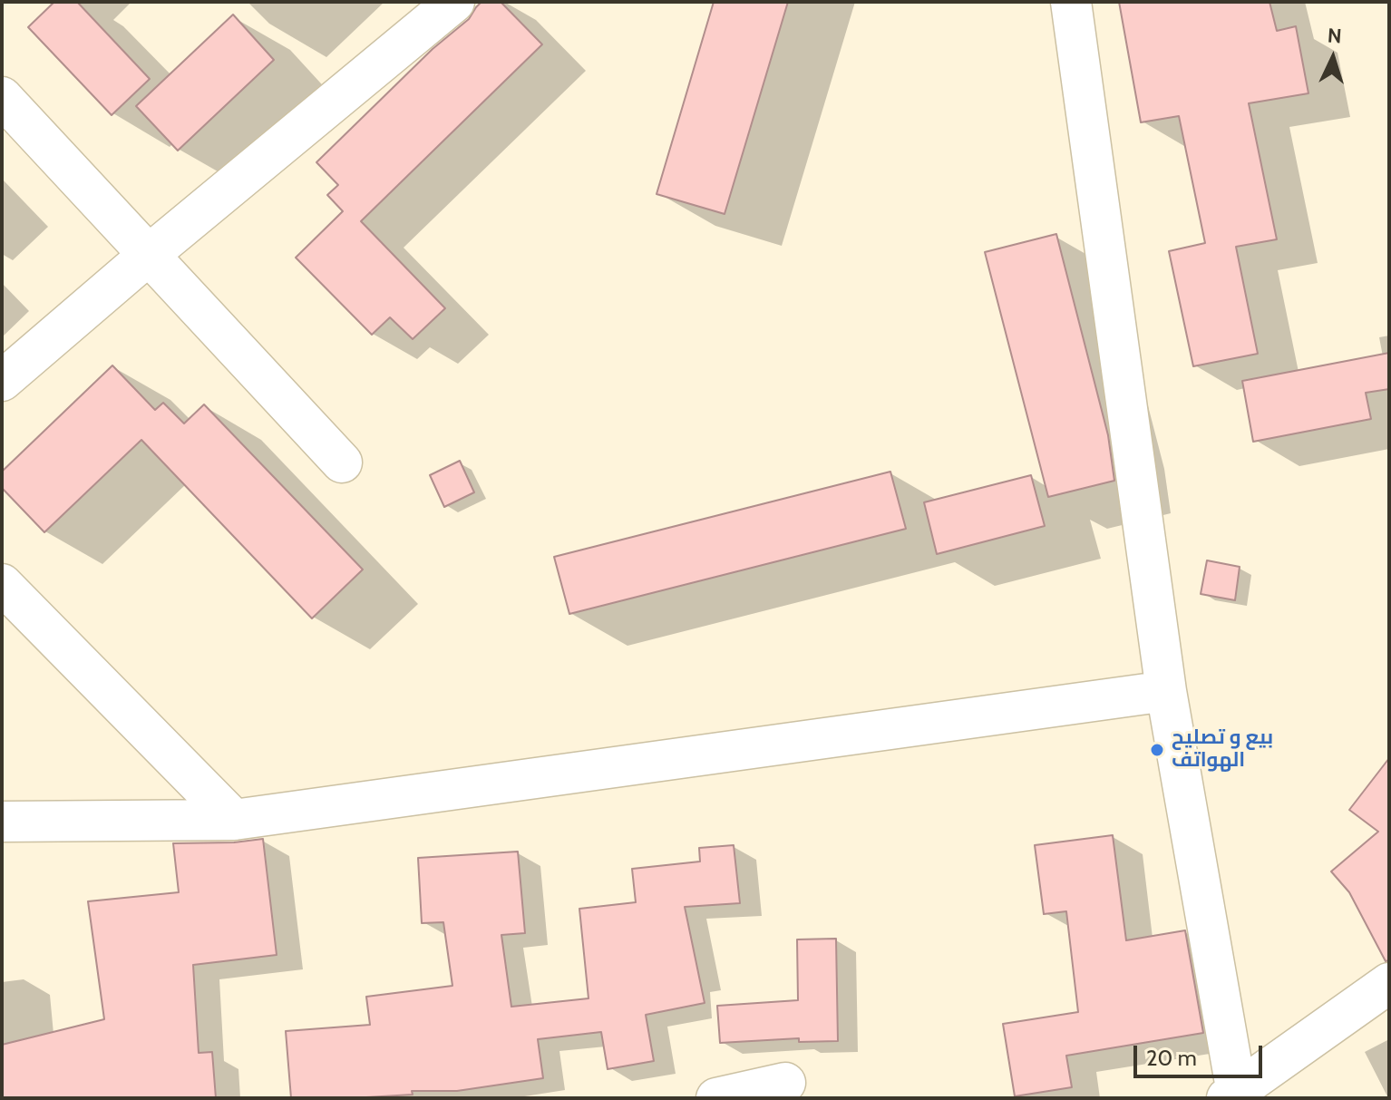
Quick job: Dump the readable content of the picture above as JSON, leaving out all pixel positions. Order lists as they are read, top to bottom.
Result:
{
  "places": ["بيع و تصليح الهواتف"],
  "scale_bar": "20 m",
  "north": "top"
}
